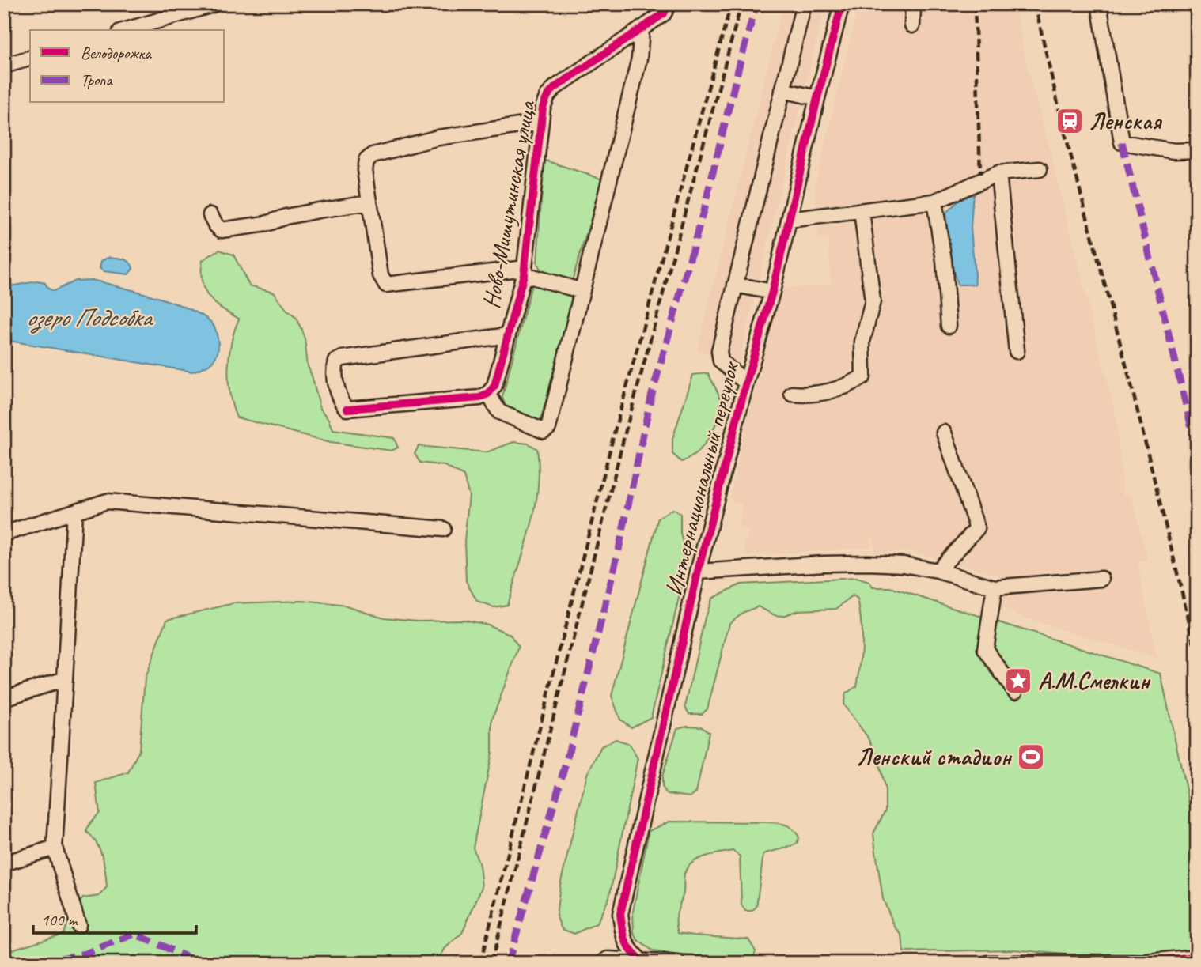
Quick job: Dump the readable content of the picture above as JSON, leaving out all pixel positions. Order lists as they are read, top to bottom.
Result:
{
  "streets": {
    "street": ["Ново-Мишутинская улица", "Интернациональный переулок"]
  },
  "water": ["озеро Подсобка"],
  "places": {
    "station": ["Ленская"],
    "place": ["А.М.Смелкин"],
    "sports": ["Ленский стадион"]
  },
  "legend": ["Велодорожка", "Тропа"],
  "scale_bar": "100 m"
}
